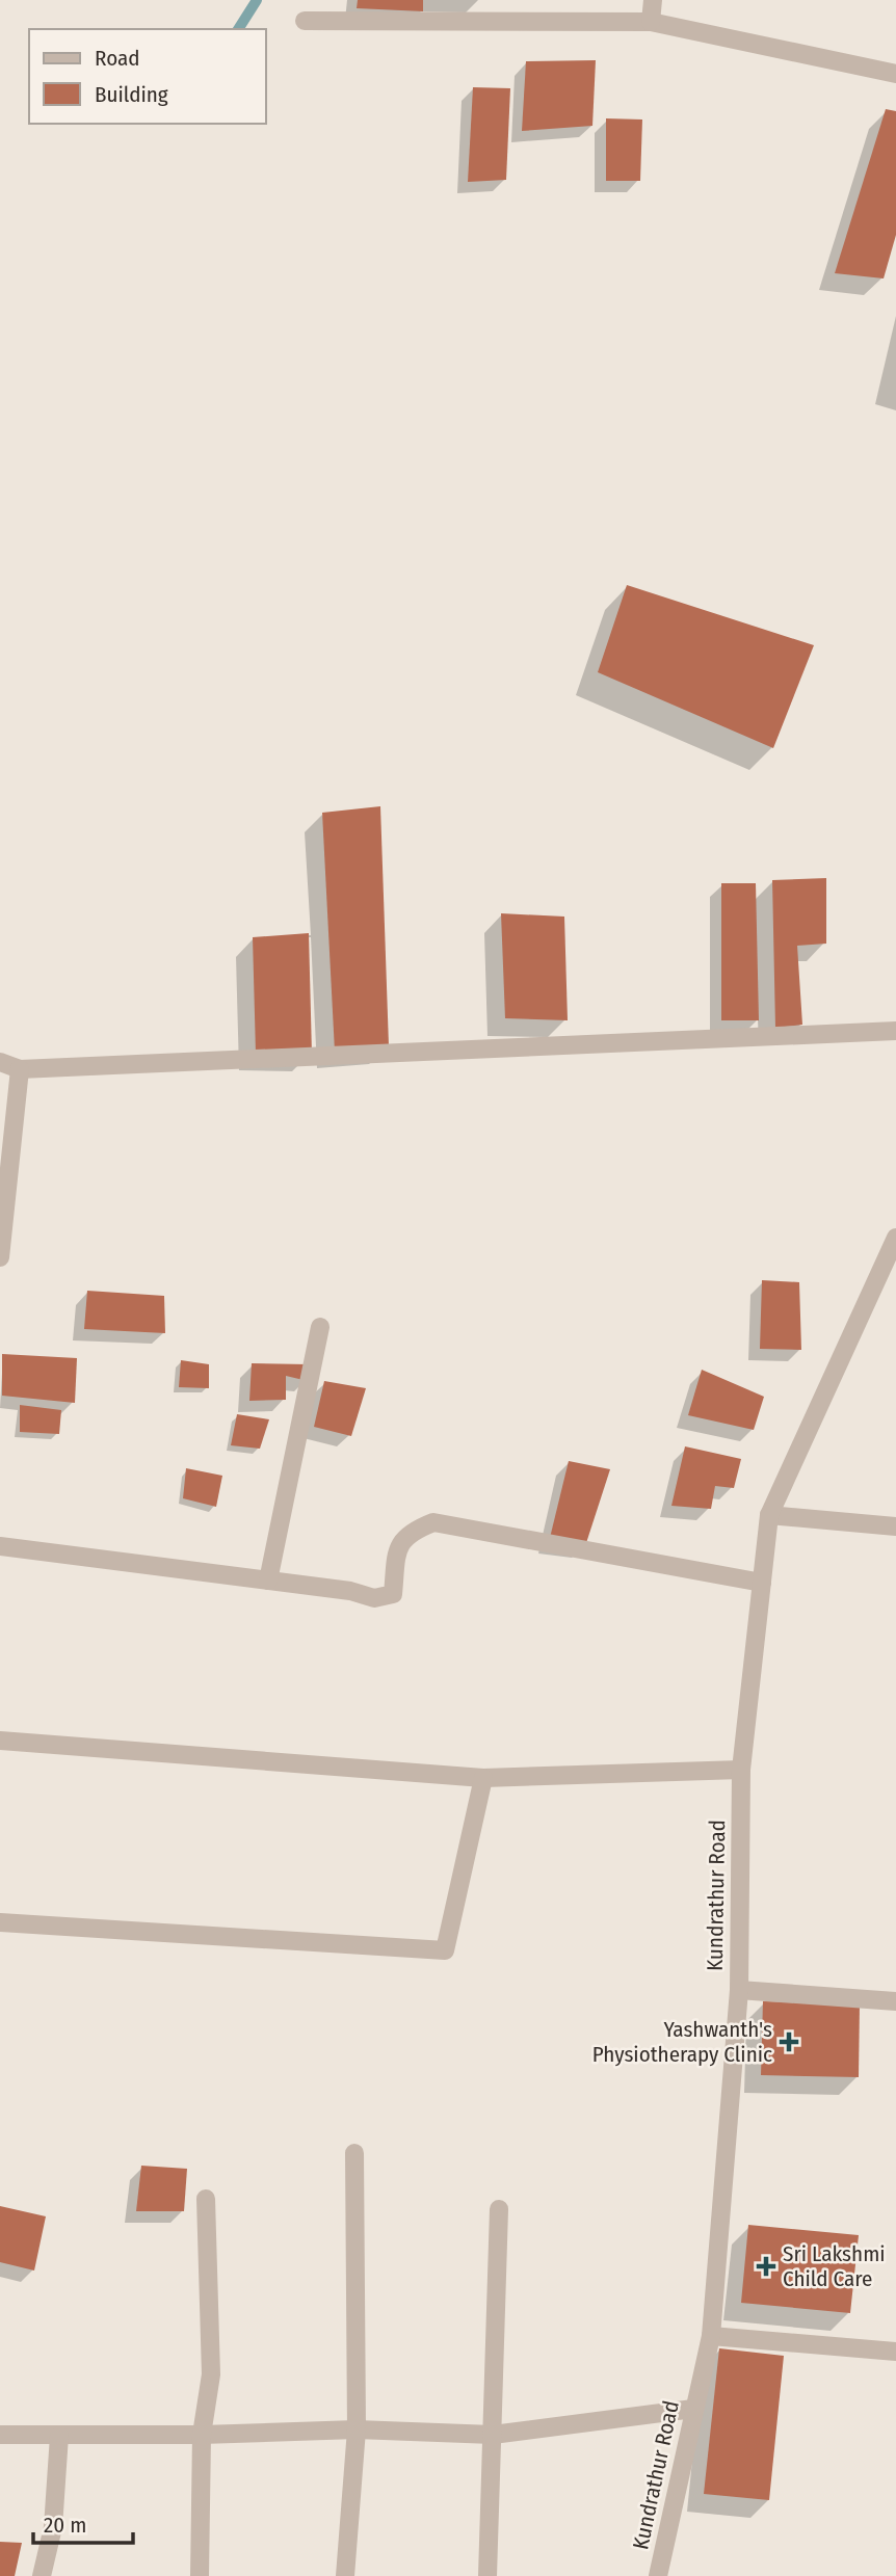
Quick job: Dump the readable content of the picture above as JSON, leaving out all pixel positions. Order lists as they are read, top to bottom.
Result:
{
  "streets": {
    "street": ["Kundrathur Road"]
  },
  "places": {
    "health": ["Yashwanth's Physiotherapy Clinic", "Sri Lakshmi Child Care"]
  },
  "legend": ["Road", "Building"],
  "scale_bar": "20 m"
}
